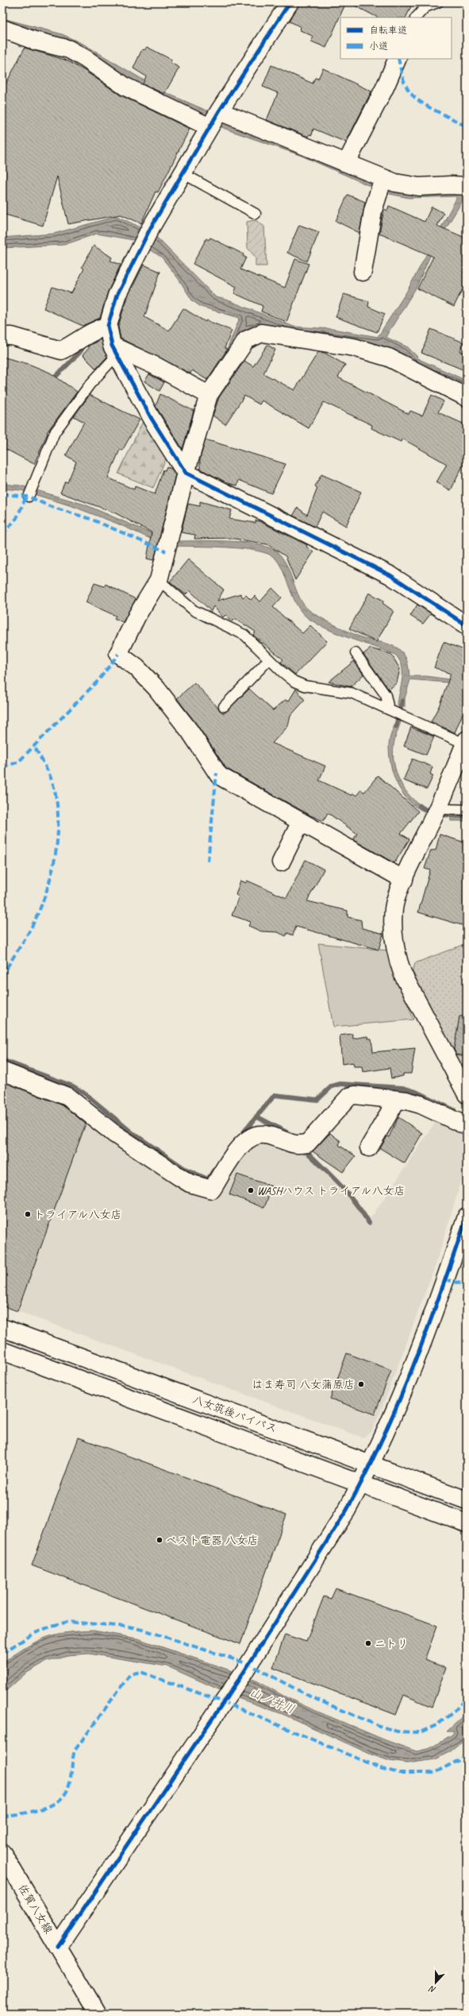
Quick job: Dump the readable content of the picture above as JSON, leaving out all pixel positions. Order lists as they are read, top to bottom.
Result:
{
  "streets": {
    "main road": ["八女筑後バイパス", "佐賀八女線"]
  },
  "water": ["山ノ井川"],
  "places": [
    "WASHハウス トライアル八女店",
    "トライアル八女店",
    "はま寿司 八女蒲原店",
    "ベスト電器 八女店",
    "ニトリ"
  ],
  "legend": ["自転車道", "小道"],
  "north": "bottom"
}
